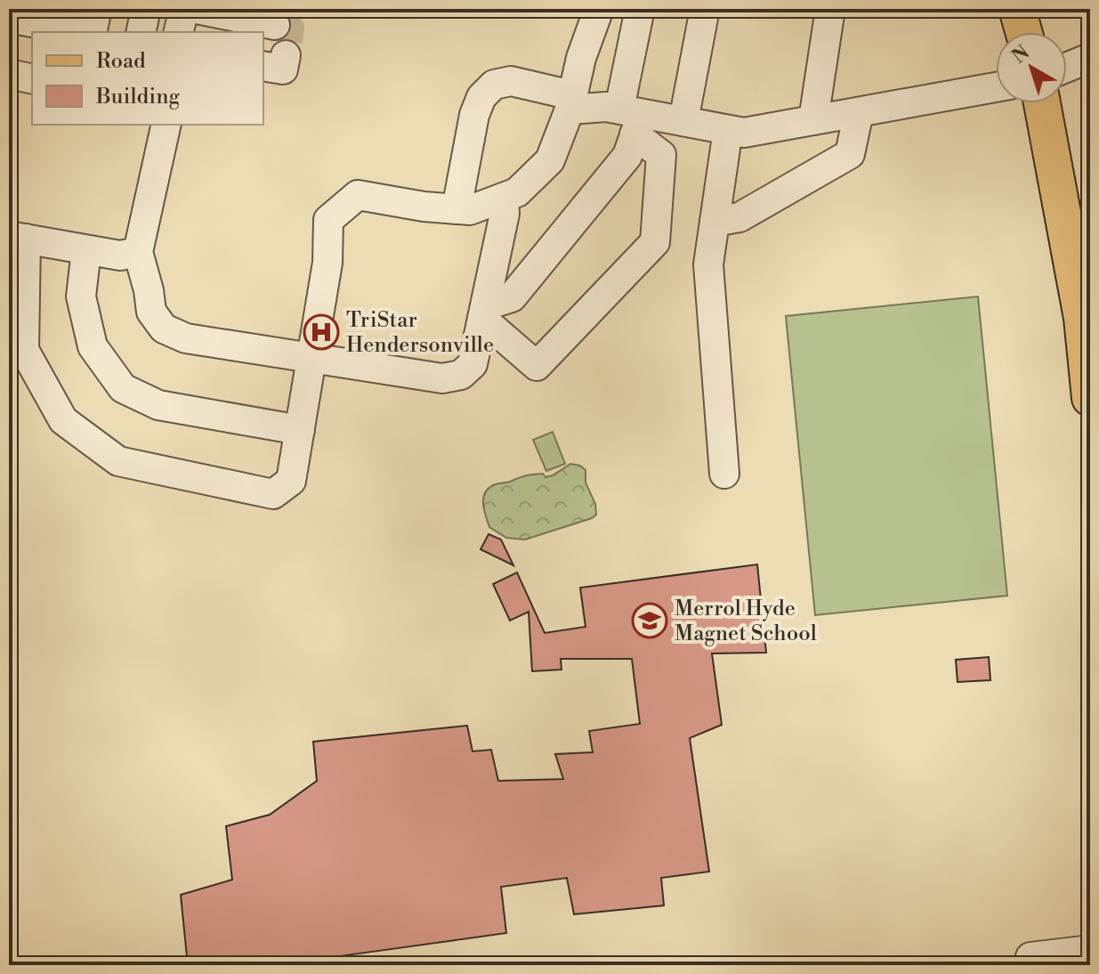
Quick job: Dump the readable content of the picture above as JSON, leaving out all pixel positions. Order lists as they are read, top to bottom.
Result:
{
  "places": {
    "hospital": ["TriStar Hendersonville"],
    "school or university": ["Merrol Hyde Magnet School"]
  },
  "legend": ["Road", "Building"],
  "north": "top left"
}
